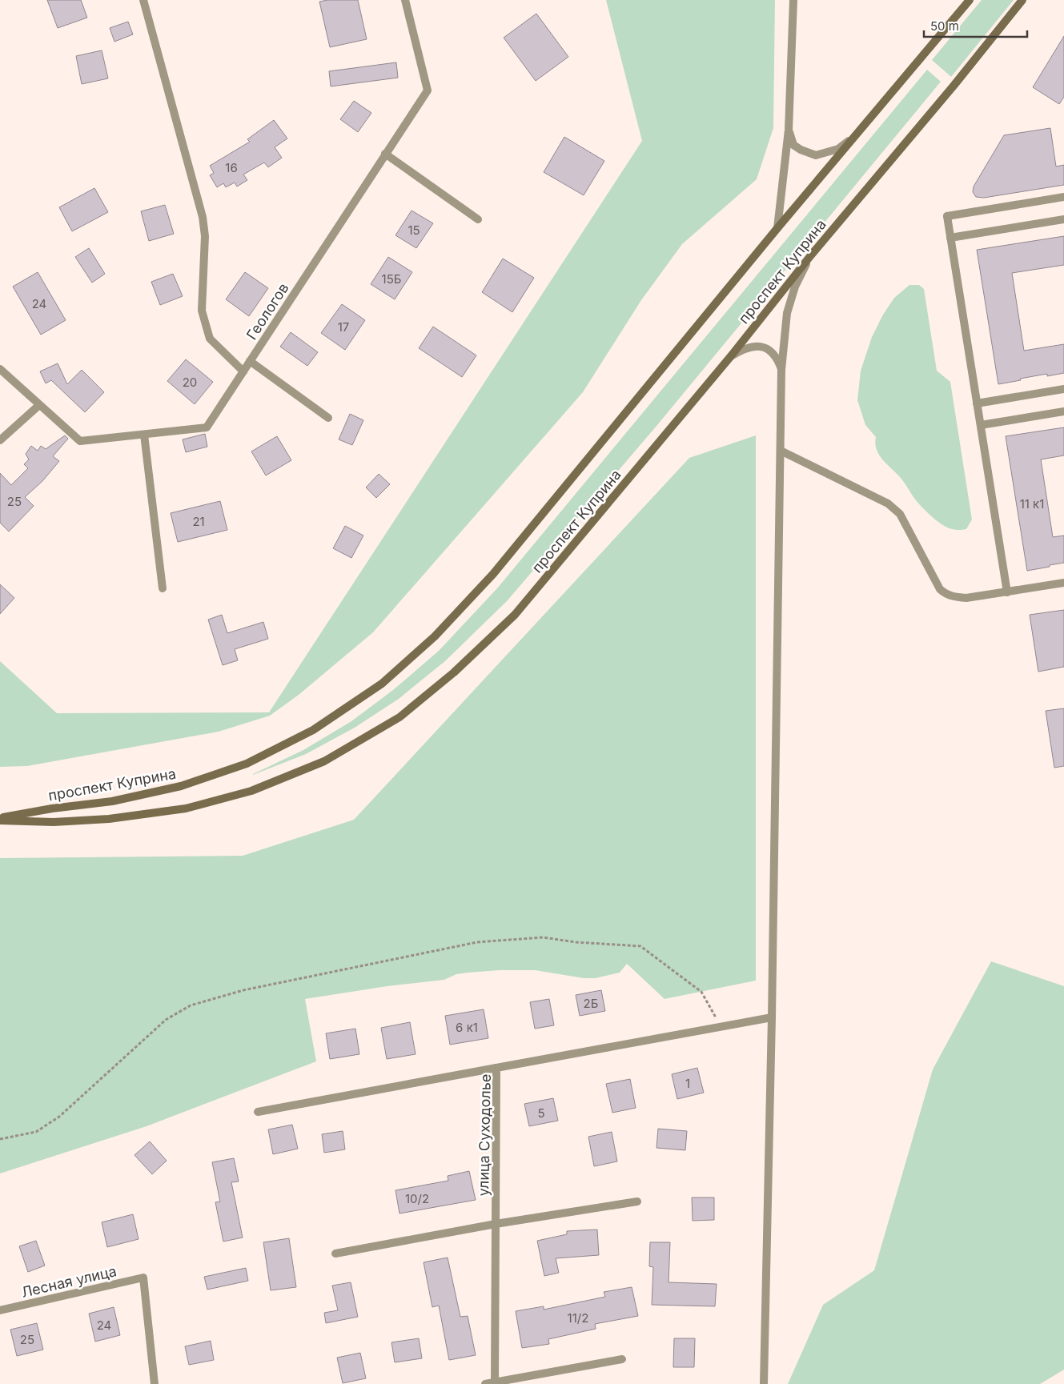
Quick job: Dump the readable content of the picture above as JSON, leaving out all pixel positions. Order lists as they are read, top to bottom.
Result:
{
  "streets": {
    "main road": ["проспект Куприна"],
    "street": ["Геологов", "улица Суходолье", "Лесная улица"]
  },
  "house_numbers": [
    "16",
    "15",
    "15Б",
    "24",
    "17",
    "20",
    "25",
    "11 к1",
    "21",
    "2Б",
    "6 к1",
    "1",
    "5",
    "10/2",
    "11/2",
    "24",
    "25"
  ],
  "scale_bar": "50 m"
}
